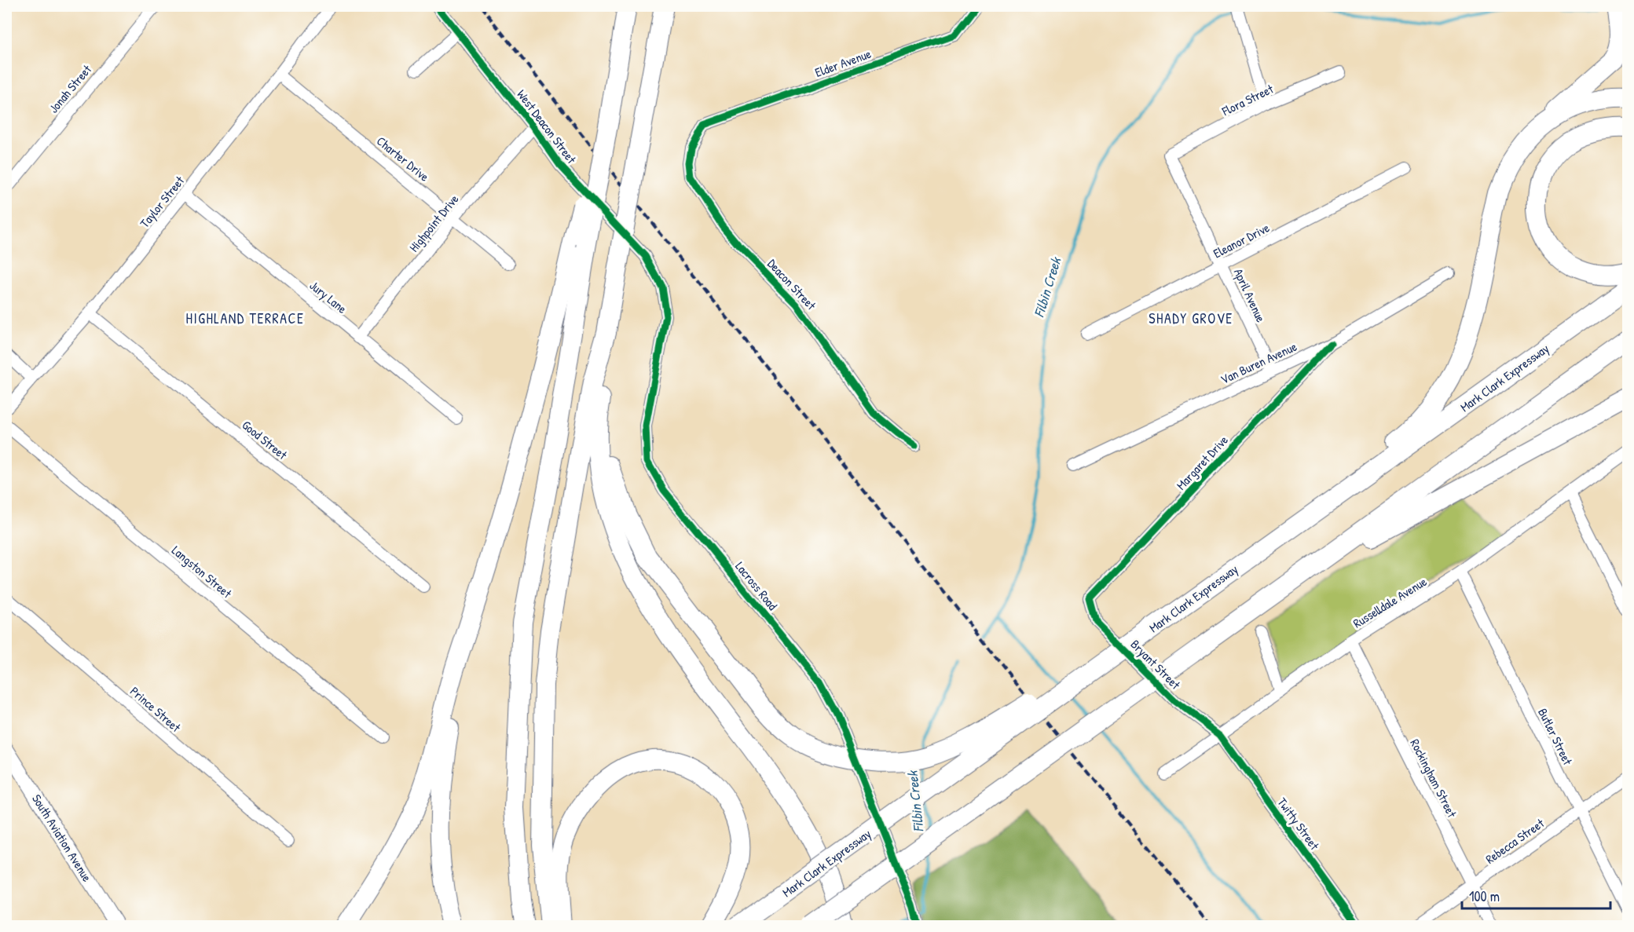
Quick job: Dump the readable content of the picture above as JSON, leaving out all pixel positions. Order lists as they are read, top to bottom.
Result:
{
  "streets": {
    "highway": ["Mark Clark Expressway"],
    "street": [
      "Elder Avenue",
      "Jonah Street",
      "Flora Street",
      "West Deacon Street",
      "Charter Drive",
      "Taylor Street",
      "Highpoint Drive",
      "Eleanor Drive",
      "Deacon Street",
      "April Avenue",
      "Jury Lane",
      "Van Buren Avenue",
      "Good Street",
      "Margaret Drive",
      "Langston Street",
      "Lacross Road",
      "Russelldale Avenue",
      "Bryant Street",
      "Prince Street",
      "Butler Street",
      "Rockingham Street",
      "Twitty Street",
      "South Aviation Avenue",
      "Rebecca Street"
    ]
  },
  "crossings": [
    ["Elder Avenue", "Deacon Street"],
    ["Flora Street", "April Avenue"],
    ["West Deacon Street", "Highpoint Drive"],
    ["West Deacon Street", "Lacross Road"],
    ["Charter Drive", "Taylor Street"],
    ["Charter Drive", "Highpoint Drive"],
    ["Taylor Street", "Jury Lane"],
    ["Taylor Street", "Good Street"],
    ["Highpoint Drive", "Jury Lane"],
    ["Eleanor Drive", "April Avenue"],
    ["April Avenue", "Van Buren Avenue"],
    ["Van Buren Avenue", "Margaret Drive"],
    ["Margaret Drive", "Bryant Street"],
    ["Russelldale Avenue", "Bryant Street"],
    ["Russelldale Avenue", "Butler Street"],
    ["Russelldale Avenue", "Rockingham Street"],
    ["Russelldale Avenue", "Twitty Street"],
    ["Bryant Street", "Twitty Street"],
    ["Butler Street", "Rebecca Street"],
    ["Rockingham Street", "Rebecca Street"]
  ],
  "districts": ["HIGHLAND TERRACE", "SHADY GROVE"],
  "water": ["Filbin Creek"],
  "scale_bar": "100 m"
}
